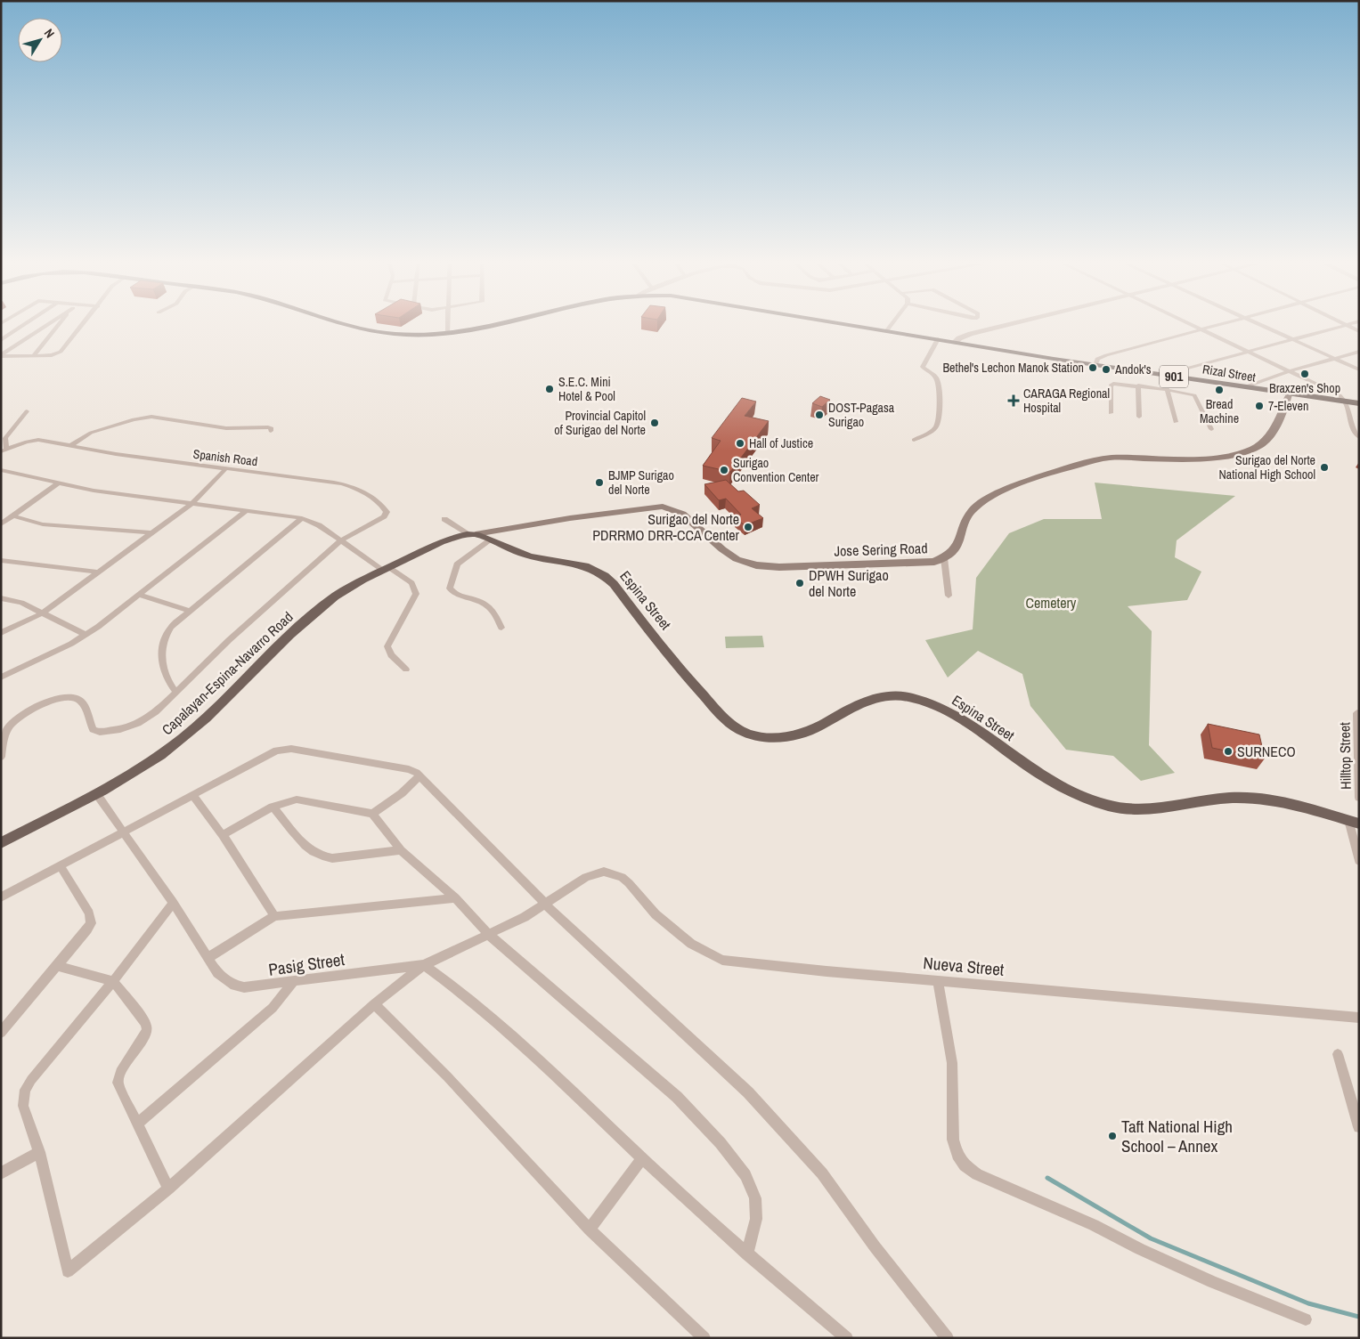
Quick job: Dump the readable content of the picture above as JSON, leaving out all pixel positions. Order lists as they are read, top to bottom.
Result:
{
  "streets": {
    "main road": [
      "Rizal Street",
      "901",
      "Jose Sering Road",
      "Espina Street",
      "Capalayan-Espina-Navarro Road"
    ],
    "street": [
      "Spanish Road",
      "Hilltop Street",
      "Pasig Street",
      "Nueva Street"
    ]
  },
  "crossings": [
    ["Rizal Street", "901"],
    ["Rizal Street", "Jose Sering Road"],
    ["Jose Sering Road", "Espina Street"],
    ["Jose Sering Road", "Capalayan-Espina-Navarro Road"],
    ["Espina Street", "Capalayan-Espina-Navarro Road"],
    ["Capalayan-Espina-Navarro Road", "Pasig Street"],
    ["Pasig Street", "Nueva Street"]
  ],
  "parks": ["Cemetery"],
  "places": {
    "other": [
      "Bethel's Lechon Manok Station",
      "Andok's",
      "Braxzen's Shop",
      "S.E.C. Mini Hotel & Pool",
      "Bread Machine",
      "7-Eleven",
      "DOST-Pagasa Surigao",
      "Provincial Capitol of Surigao del Norte",
      "Hall of Justice",
      "Surigao del Norte National High School",
      "Surigao Convention Center",
      "BJMP Surigao del Norte",
      "Surigao del Norte PDRRMO DRR-CCA Center",
      "DPWH Surigao del Norte",
      "SURNECO",
      "Taft National High School – Annex"
    ],
    "health": ["CARAGA Regional Hospital"]
  },
  "north": "top right"
}
